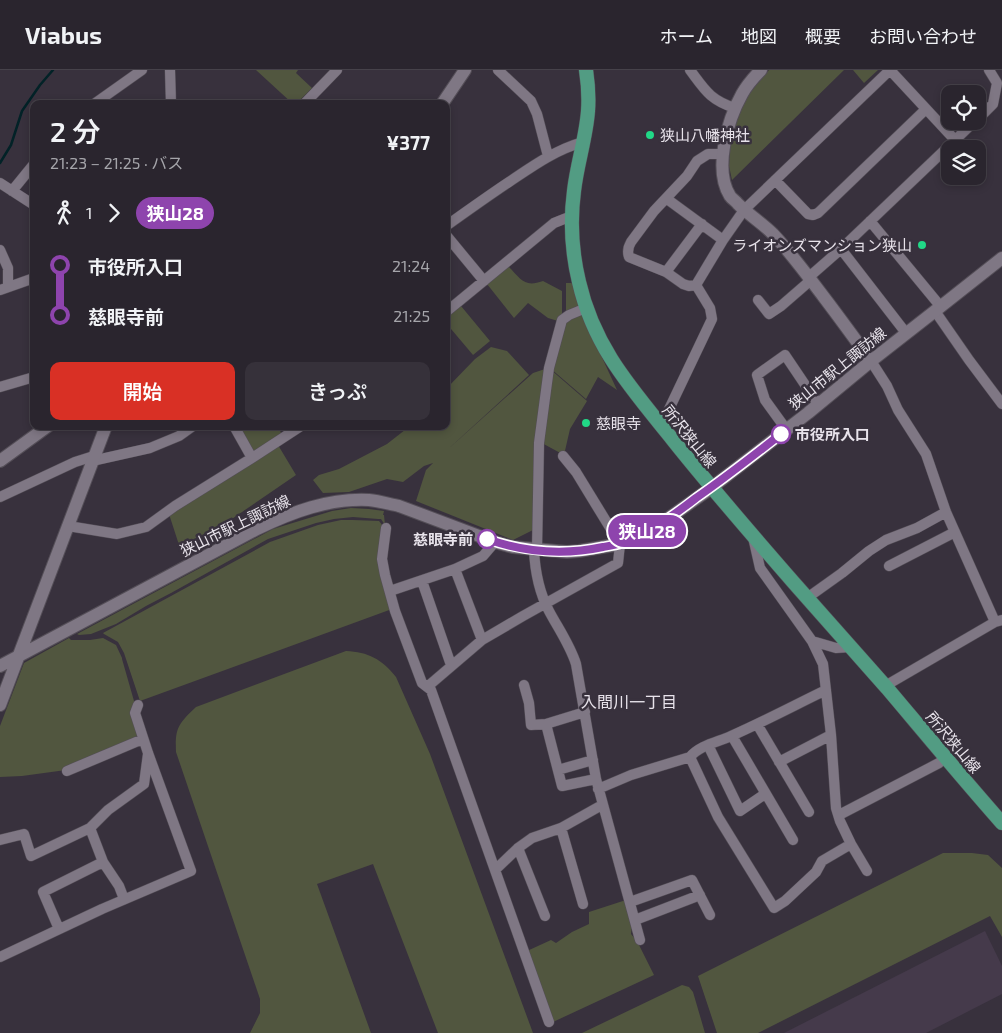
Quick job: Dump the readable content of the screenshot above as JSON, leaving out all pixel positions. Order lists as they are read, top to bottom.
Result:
{
  "streets": {
    "main road": ["所沢狭山線"],
    "street": ["狭山市駅上諏訪線"]
  },
  "crossings": [
    ["狭山市駅上諏訪線", "所沢狭山線"]
  ],
  "districts": ["入間川一丁目"],
  "places": [
    "狭山八幡神社",
    "ライオンズマンション狭山",
    "慈眼寺",
    "市役所入口",
    "慈眼寺前"
  ],
  "lines": ["bus line 狭山28"],
  "page": {
    "header": "Viabus",
    "nav": [
      "ホーム",
      "地図",
      "概要",
      "お問い合わせ"
    ],
    "on_map": "狭山28",
    "heading": ["2 分", "21:23 – 21:25 · バス", "¥377"],
    "legs": ["1", "狭山28"],
    "list": [
      {
        "name": "市役所入口",
        "value": "21:24"
      },
      {
        "name": "慈眼寺前",
        "value": "21:25"
      }
    ],
    "buttons": ["開始", "きっぷ"]
  }
}
